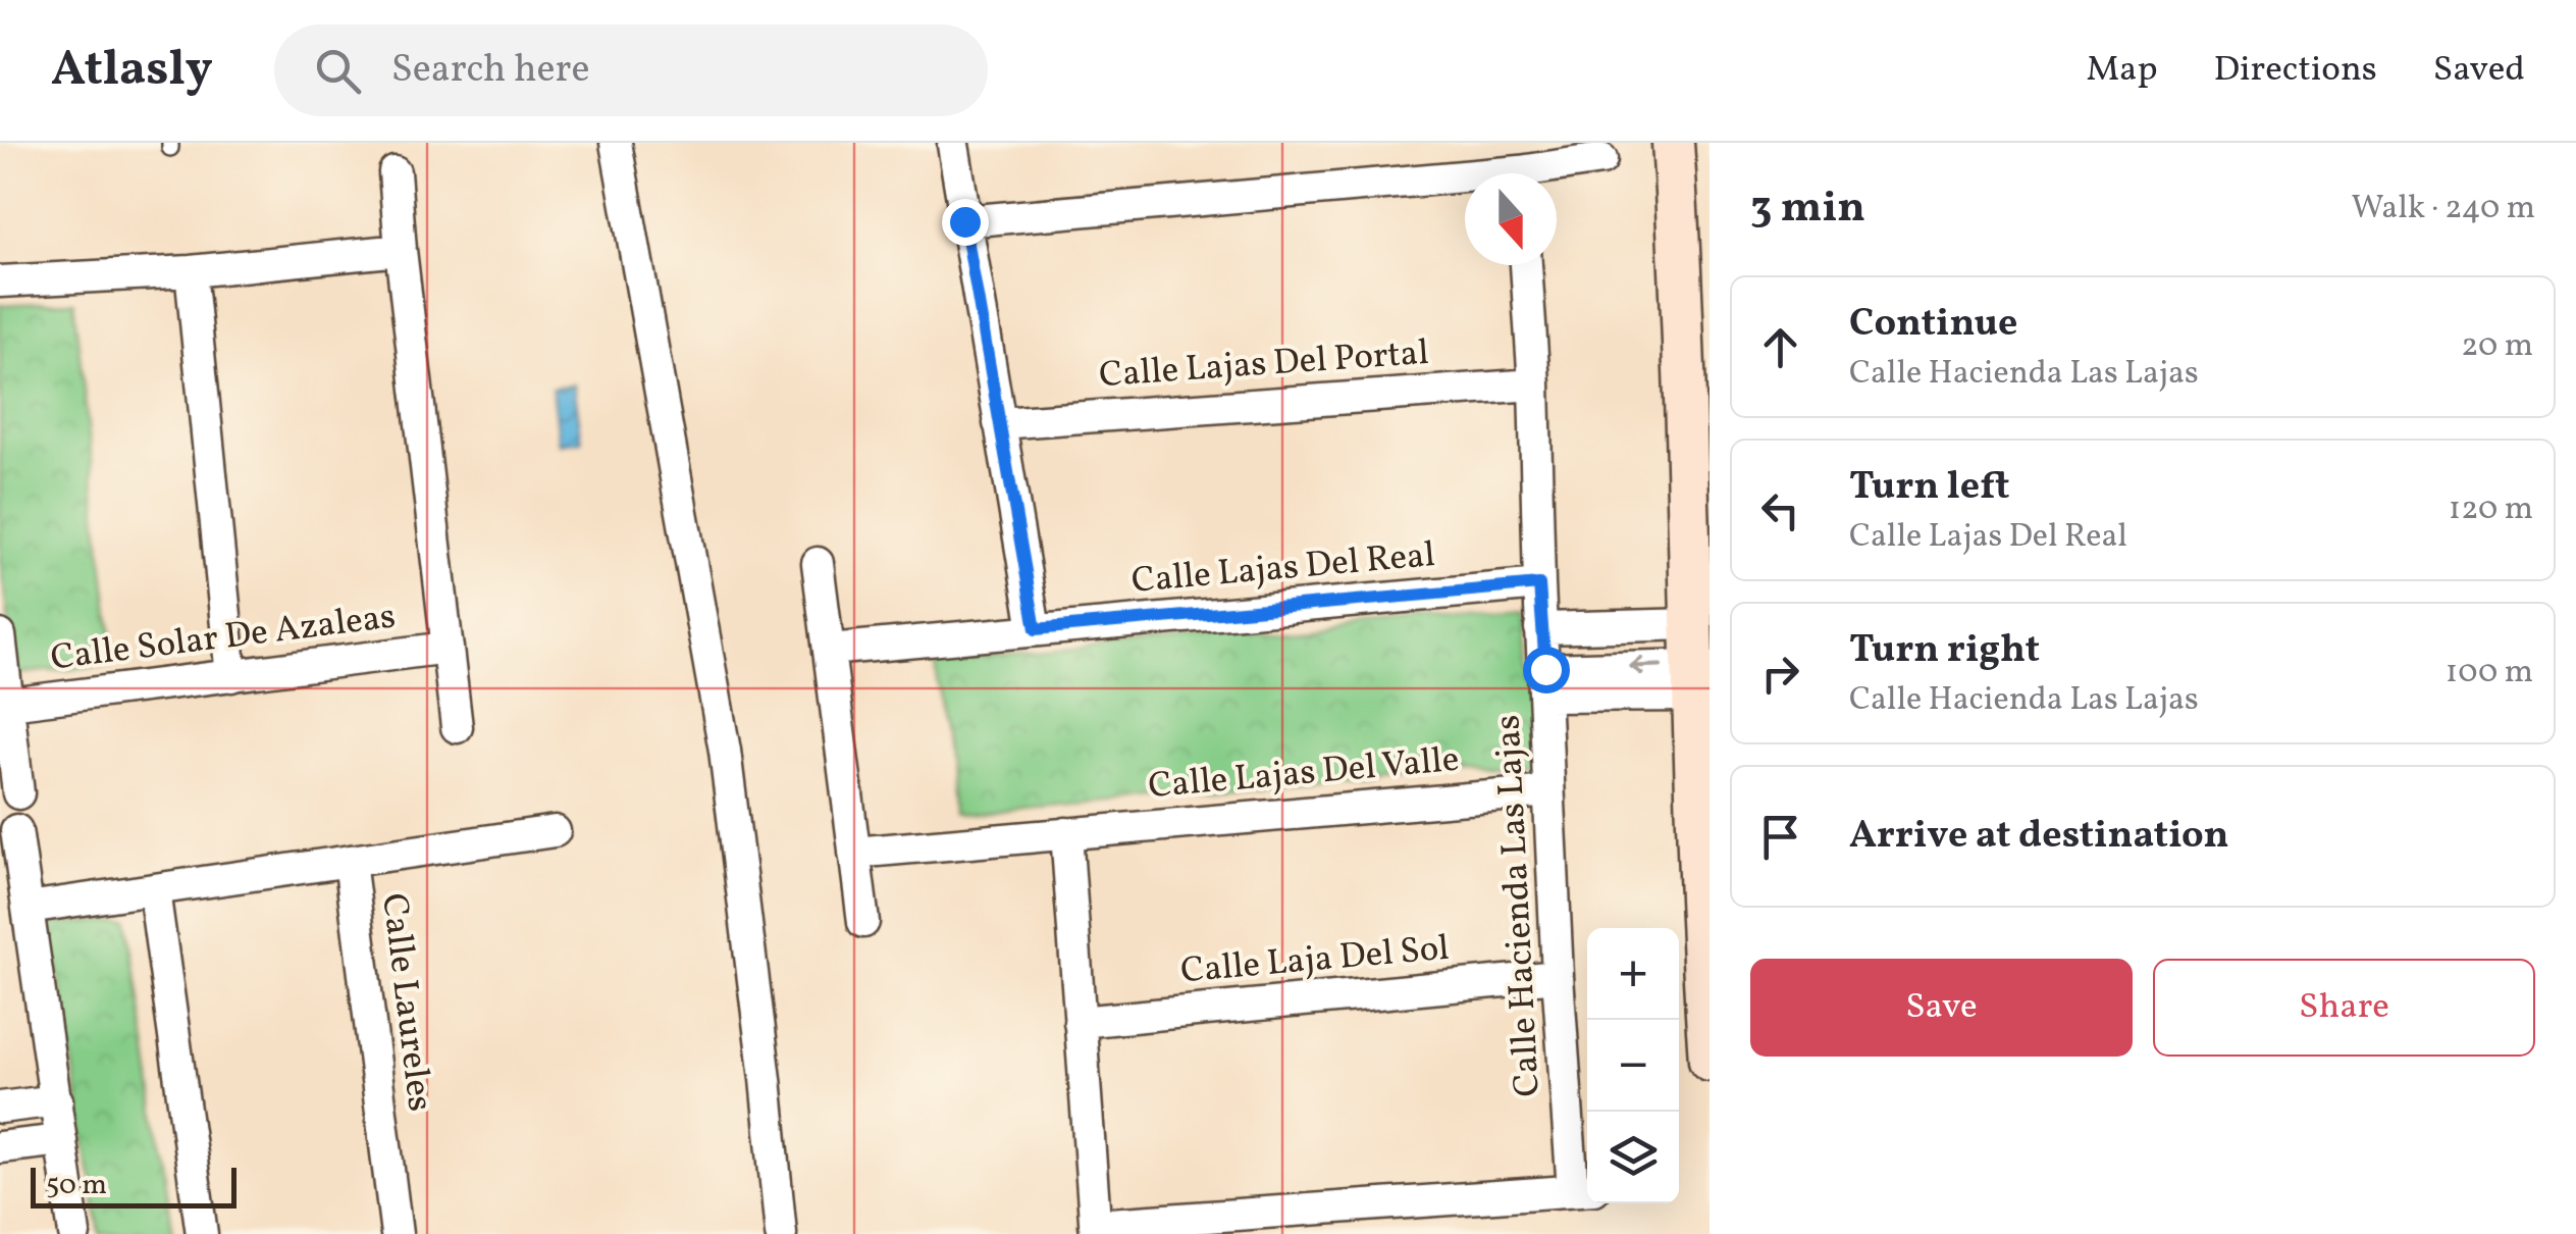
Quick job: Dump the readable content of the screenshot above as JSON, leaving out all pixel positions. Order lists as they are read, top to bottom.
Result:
{
  "streets": {
    "street": [
      "Calle Lajas Del Portal",
      "Calle Lajas Del Real",
      "Calle Solar De Azaleas",
      "Calle Lajas Del Valle",
      "Calle Hacienda Las Lajas",
      "Calle Laja Del Sol",
      "Calle Laureles"
    ]
  },
  "crossings": [
    ["Calle Lajas Del Portal", "Calle Hacienda Las Lajas"],
    ["Calle Lajas Del Real", "Calle Hacienda Las Lajas"],
    ["Calle Lajas Del Valle", "Calle Hacienda Las Lajas"],
    ["Calle Hacienda Las Lajas", "Calle Laja Del Sol"]
  ],
  "scale_bar": "50 m",
  "north": "bottom",
  "page": {
    "header": "Atlasly",
    "search": "Search here",
    "nav": ["Map", "Directions", "Saved"],
    "heading": ["3 min", "Walk · 240 m"],
    "list": [
      ["Continue", "Calle Hacienda Las Lajas", "20 m"],
      ["Turn left", "Calle Lajas Del Real", "120 m"],
      ["Turn right", "Calle Hacienda Las Lajas", "100 m"],
      "Arrive at destination"
    ],
    "map_buttons": ["+", "−"],
    "buttons": ["Save", "Share"],
    "scale": "50 m"
  }
}
